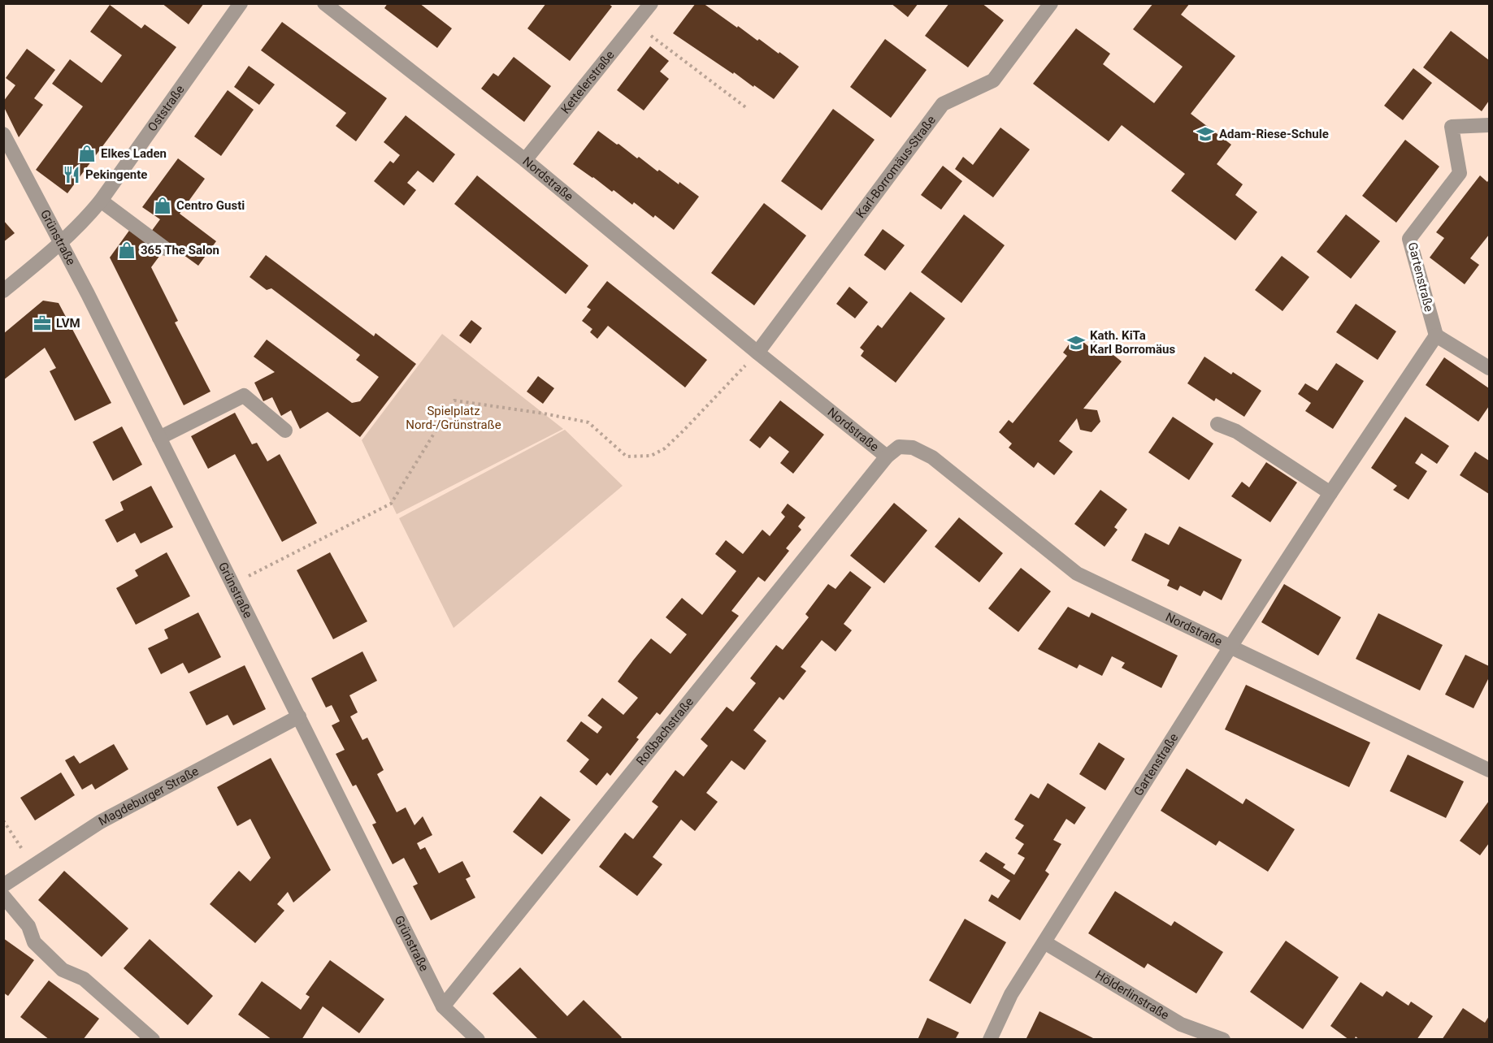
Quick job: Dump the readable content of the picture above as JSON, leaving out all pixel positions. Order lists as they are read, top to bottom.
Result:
{
  "streets": {
    "street": [
      "Kettelerstraße",
      "Oststraße",
      "Karl-Borromäus-Straße",
      "Nordstraße",
      "Grünstraße",
      "Gartenstraße",
      "Roßbachstraße",
      "Magdeburger Straße",
      "Hölderlinstraße"
    ]
  },
  "crossings": [
    ["Kettelerstraße", "Nordstraße"],
    ["Oststraße", "Grünstraße"],
    ["Karl-Borromäus-Straße", "Nordstraße"],
    ["Nordstraße", "Gartenstraße"],
    ["Nordstraße", "Roßbachstraße"],
    ["Grünstraße", "Roßbachstraße"],
    ["Grünstraße", "Magdeburger Straße"],
    ["Gartenstraße", "Hölderlinstraße"]
  ],
  "parks": ["Spielplatz Nord-/Grünstraße"],
  "places": {
    "school or university": ["Adam-Riese-Schule", "Kath. KiTa Karl Borromäus"],
    "shop": ["Elkes Laden", "Centro Gusti", "365 The Salon"],
    "restaurant": ["Pekingente"],
    "office": ["LVM"]
  }
}
